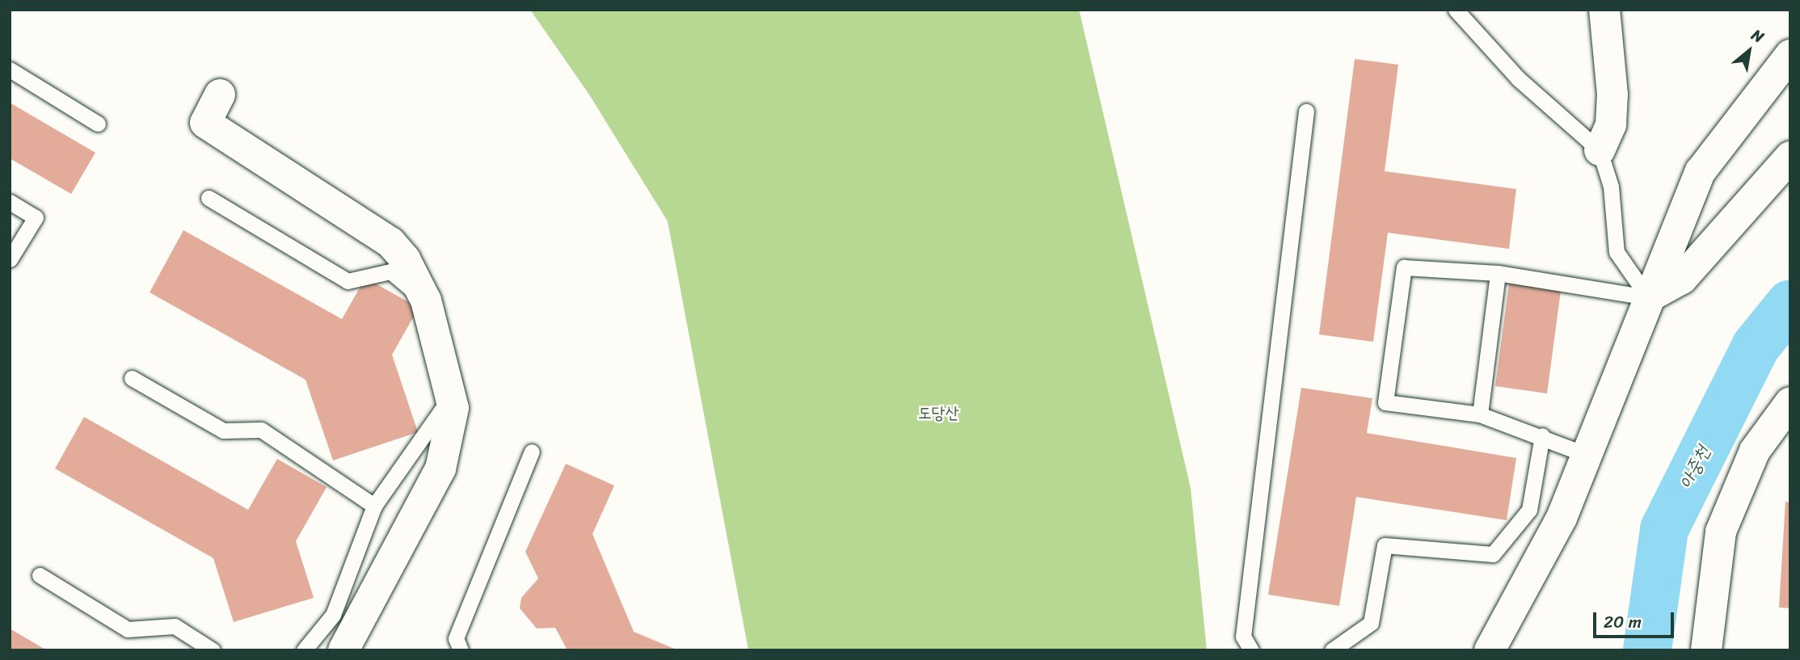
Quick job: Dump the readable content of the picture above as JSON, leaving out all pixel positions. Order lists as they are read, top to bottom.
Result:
{
  "water": ["아중천"],
  "parks": ["도당산"],
  "scale_bar": "20 m",
  "north": "top right"
}
